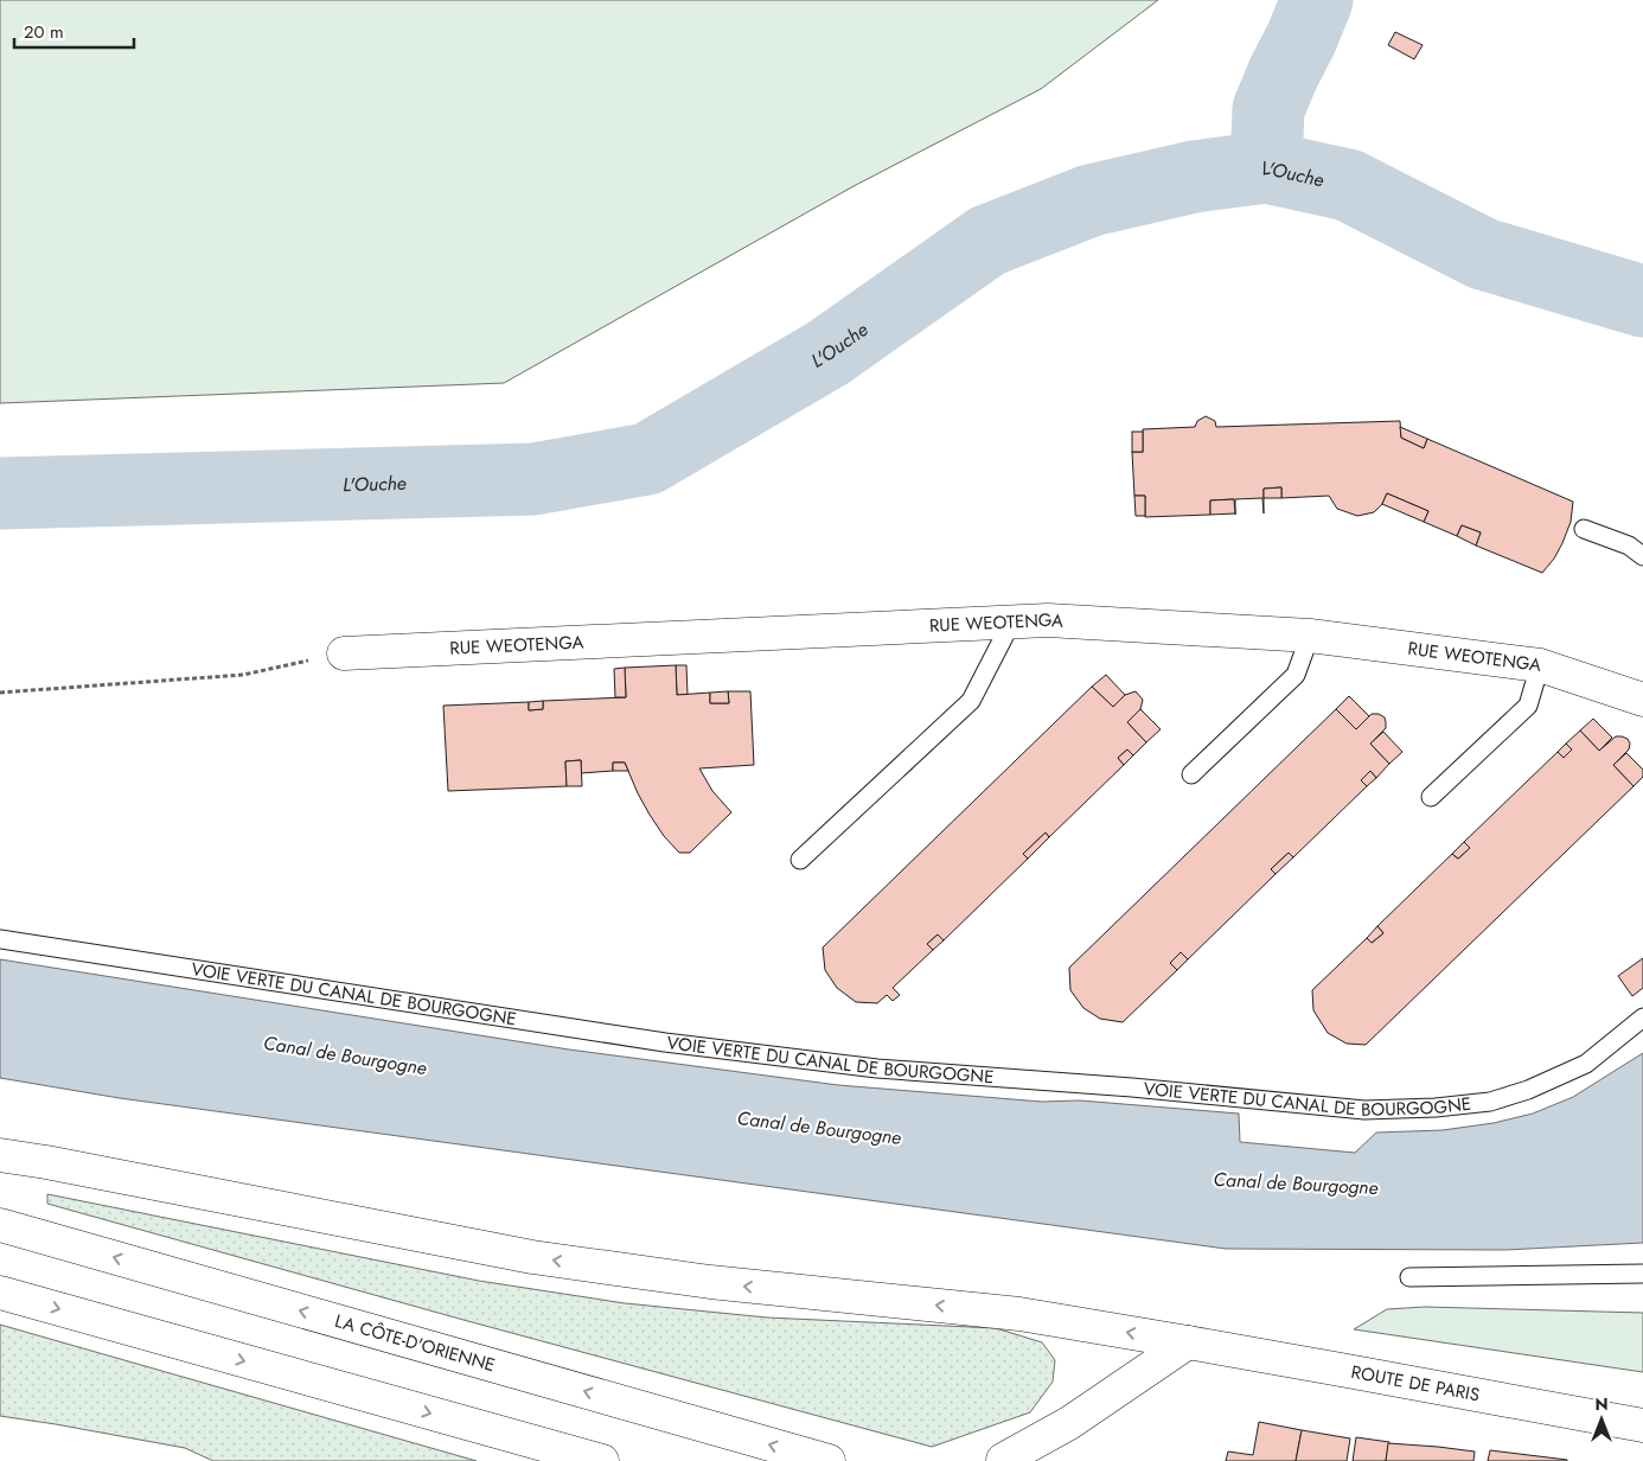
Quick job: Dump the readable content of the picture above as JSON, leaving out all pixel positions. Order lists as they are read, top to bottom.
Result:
{
  "streets": {
    "main road": ["RUE WEOTENGA", "LA CÔTE-D'ORIENNE", "ROUTE DE PARIS"],
    "lane": ["VOIE VERTE DU CANAL DE BOURGOGNE"]
  },
  "water": ["L'Ouche", "Canal de Bourgogne"],
  "scale_bar": "20 m",
  "north": "top"
}
